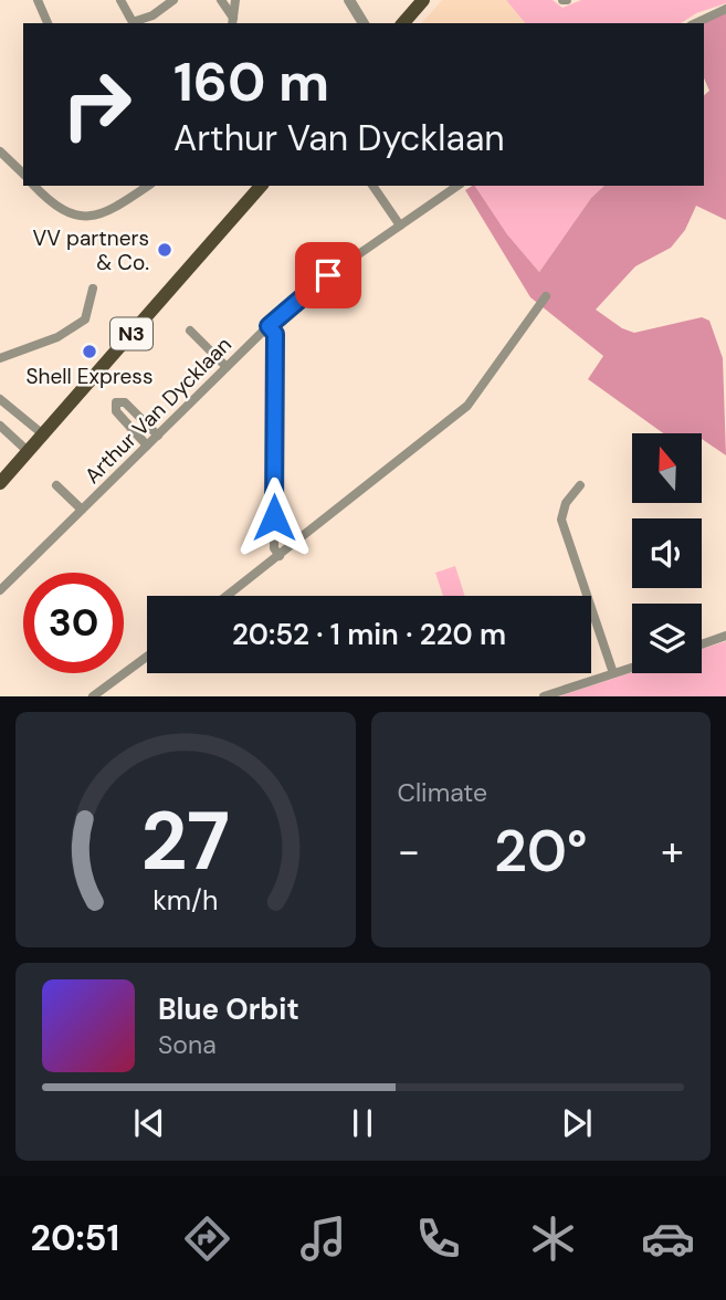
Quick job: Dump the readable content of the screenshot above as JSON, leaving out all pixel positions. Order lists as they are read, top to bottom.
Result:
{
  "streets": {
    "main road": ["N3"],
    "street": ["Arthur Van Dycklaan"]
  },
  "places": ["VV partners & Co.", "Shell Express"],
  "north": "top",
  "page": {
    "turn": ["160 m", "Arthur Van Dycklaan"],
    "limit": "30",
    "trip": "20:52 · 1 min · 220 m",
    "tile": "Climate",
    "heat": ["−", "20°", "+"],
    "song": ["Blue Orbit", "Sona"],
    "tabs": "20:51",
    "gauge": ["27", "km/h"]
  }
}
